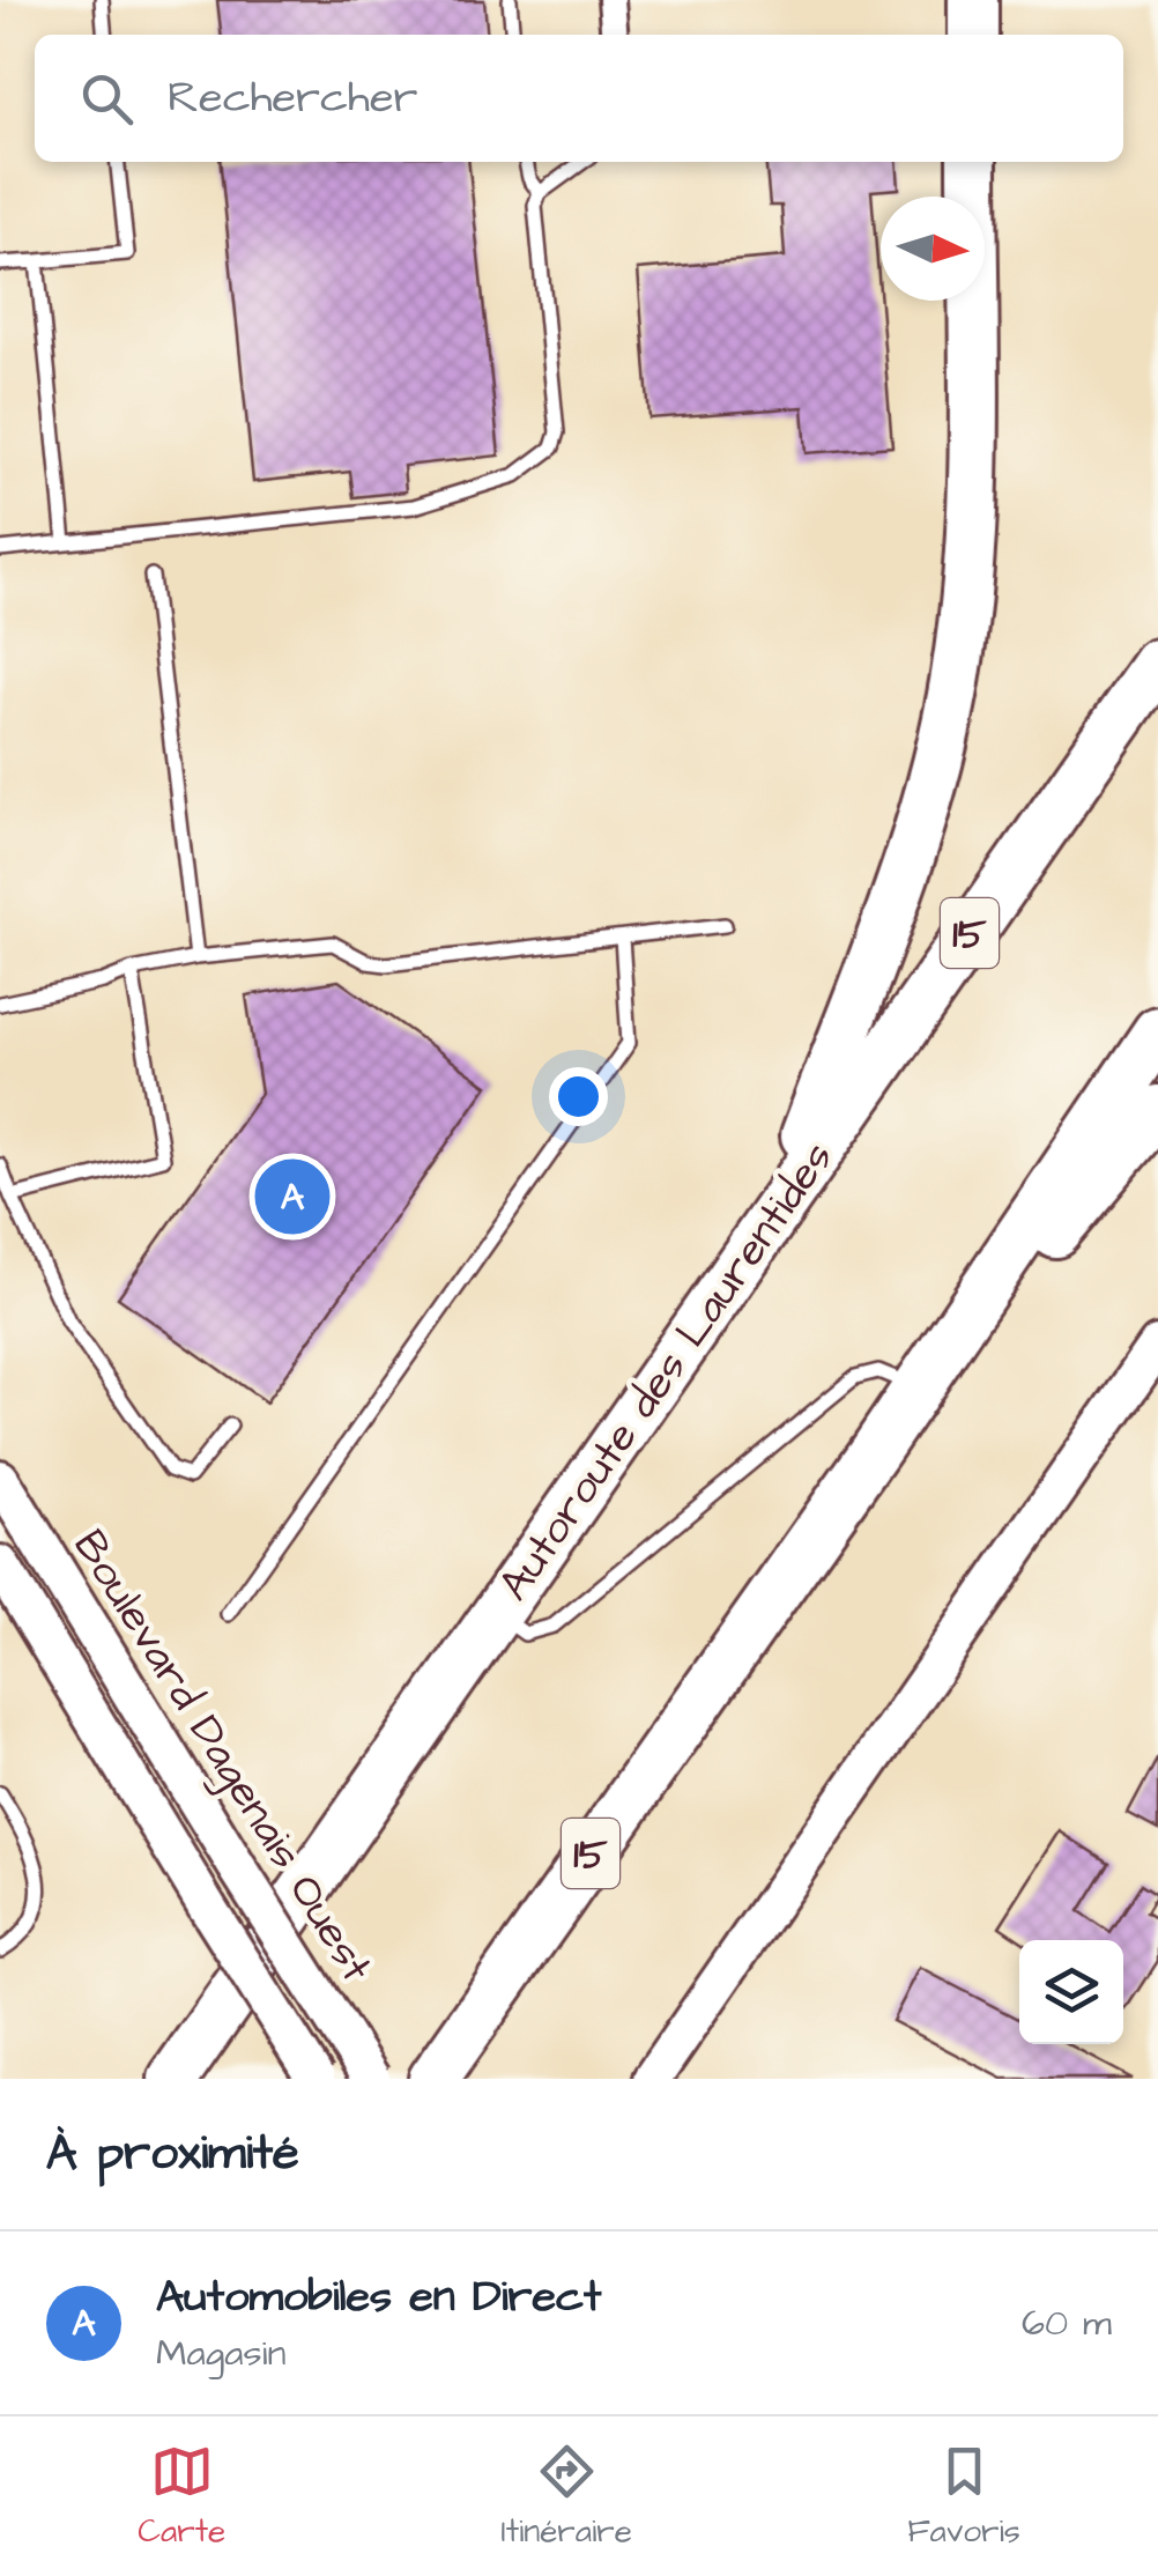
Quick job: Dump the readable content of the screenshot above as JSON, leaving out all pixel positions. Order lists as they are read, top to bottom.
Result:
{
  "streets": {
    "highway": ["15", "Autoroute des Laurentides"],
    "main road": ["Boulevard Dagenais Ouest"]
  },
  "north": "right",
  "page": {
    "search": "Rechercher",
    "pins": "A",
    "heading": "À proximité",
    "list": [
      {
        "mark": "A",
        "name": "Automobiles en Direct",
        "note": "Magasin",
        "value": "60 m"
      }
    ],
    "nav": ["Carte", "Itinéraire", "Favoris"]
  }
}
